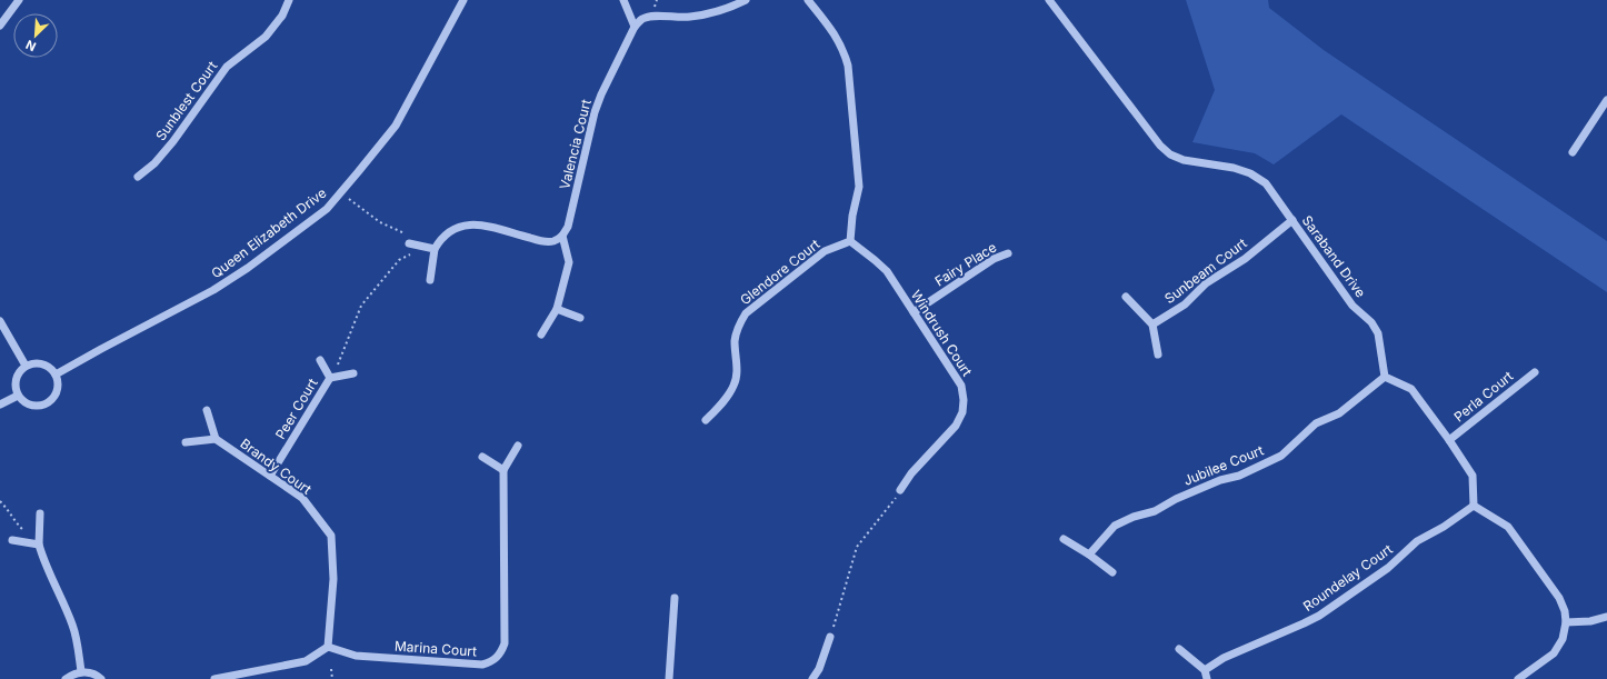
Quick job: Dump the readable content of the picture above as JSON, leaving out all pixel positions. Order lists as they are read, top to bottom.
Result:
{
  "streets": {
    "street": [
      "Sunblest Court",
      "Valencia Court",
      "Queen Elizabeth Drive",
      "Saraband Drive",
      "Fairy Place",
      "Sunbeam Court",
      "Glendore Court",
      "Windrush Court",
      "Perla Court",
      "Peer Court",
      "Jubilee Court",
      "Brandy Court",
      "Roundelay Court",
      "Marina Court"
    ]
  },
  "crossings": [
    ["Saraband Drive", "Sunbeam Court"],
    ["Saraband Drive", "Jubilee Court"],
    ["Fairy Place", "Windrush Court"],
    ["Glendore Court", "Windrush Court"],
    ["Peer Court", "Brandy Court"],
    ["Brandy Court", "Marina Court"]
  ],
  "north": "bottom left"
}
